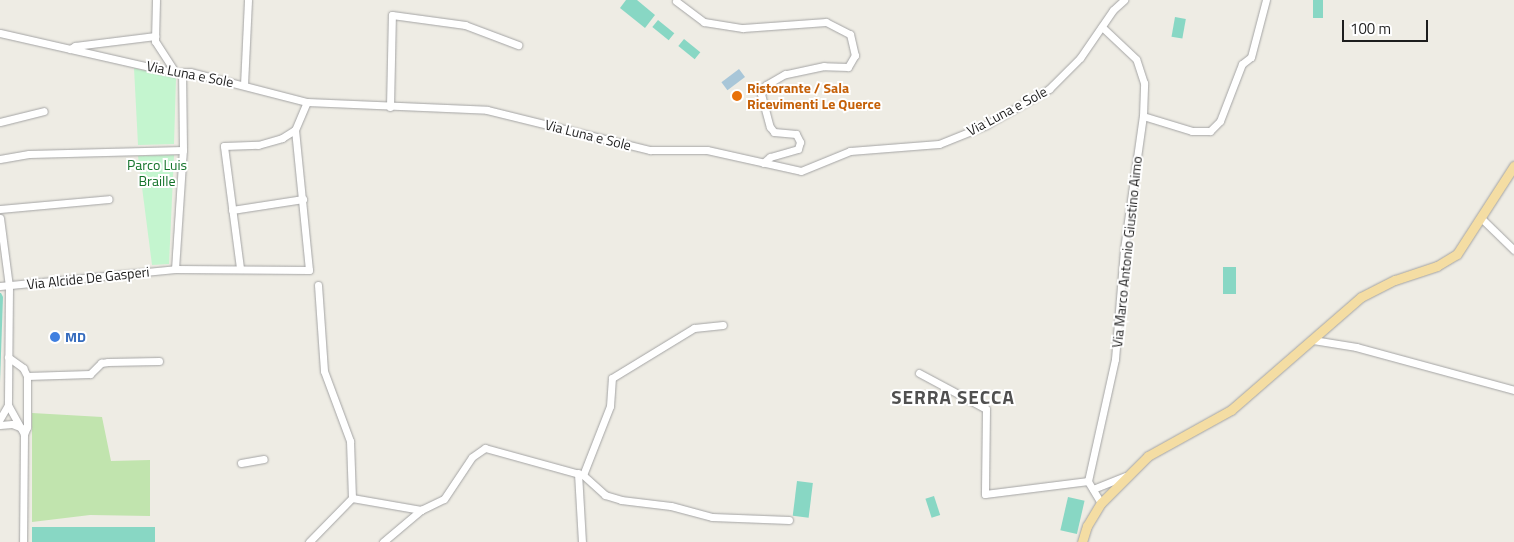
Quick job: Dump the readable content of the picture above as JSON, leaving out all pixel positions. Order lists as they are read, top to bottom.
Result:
{
  "streets": {
    "street": ["Via Luna e Sole", "Via Marco Antonio Giustino Aimo", "Via Alcide De Gasperi"]
  },
  "crossings": [
    ["Via Luna e Sole", "Via Marco Antonio Giustino Aimo"]
  ],
  "districts": ["SERRA SECCA"],
  "parks": ["Parco Luis Braille"],
  "places": ["Ristorante / Sala Ricevimenti Le Querce", "MD"],
  "scale_bar": "100 m"
}
